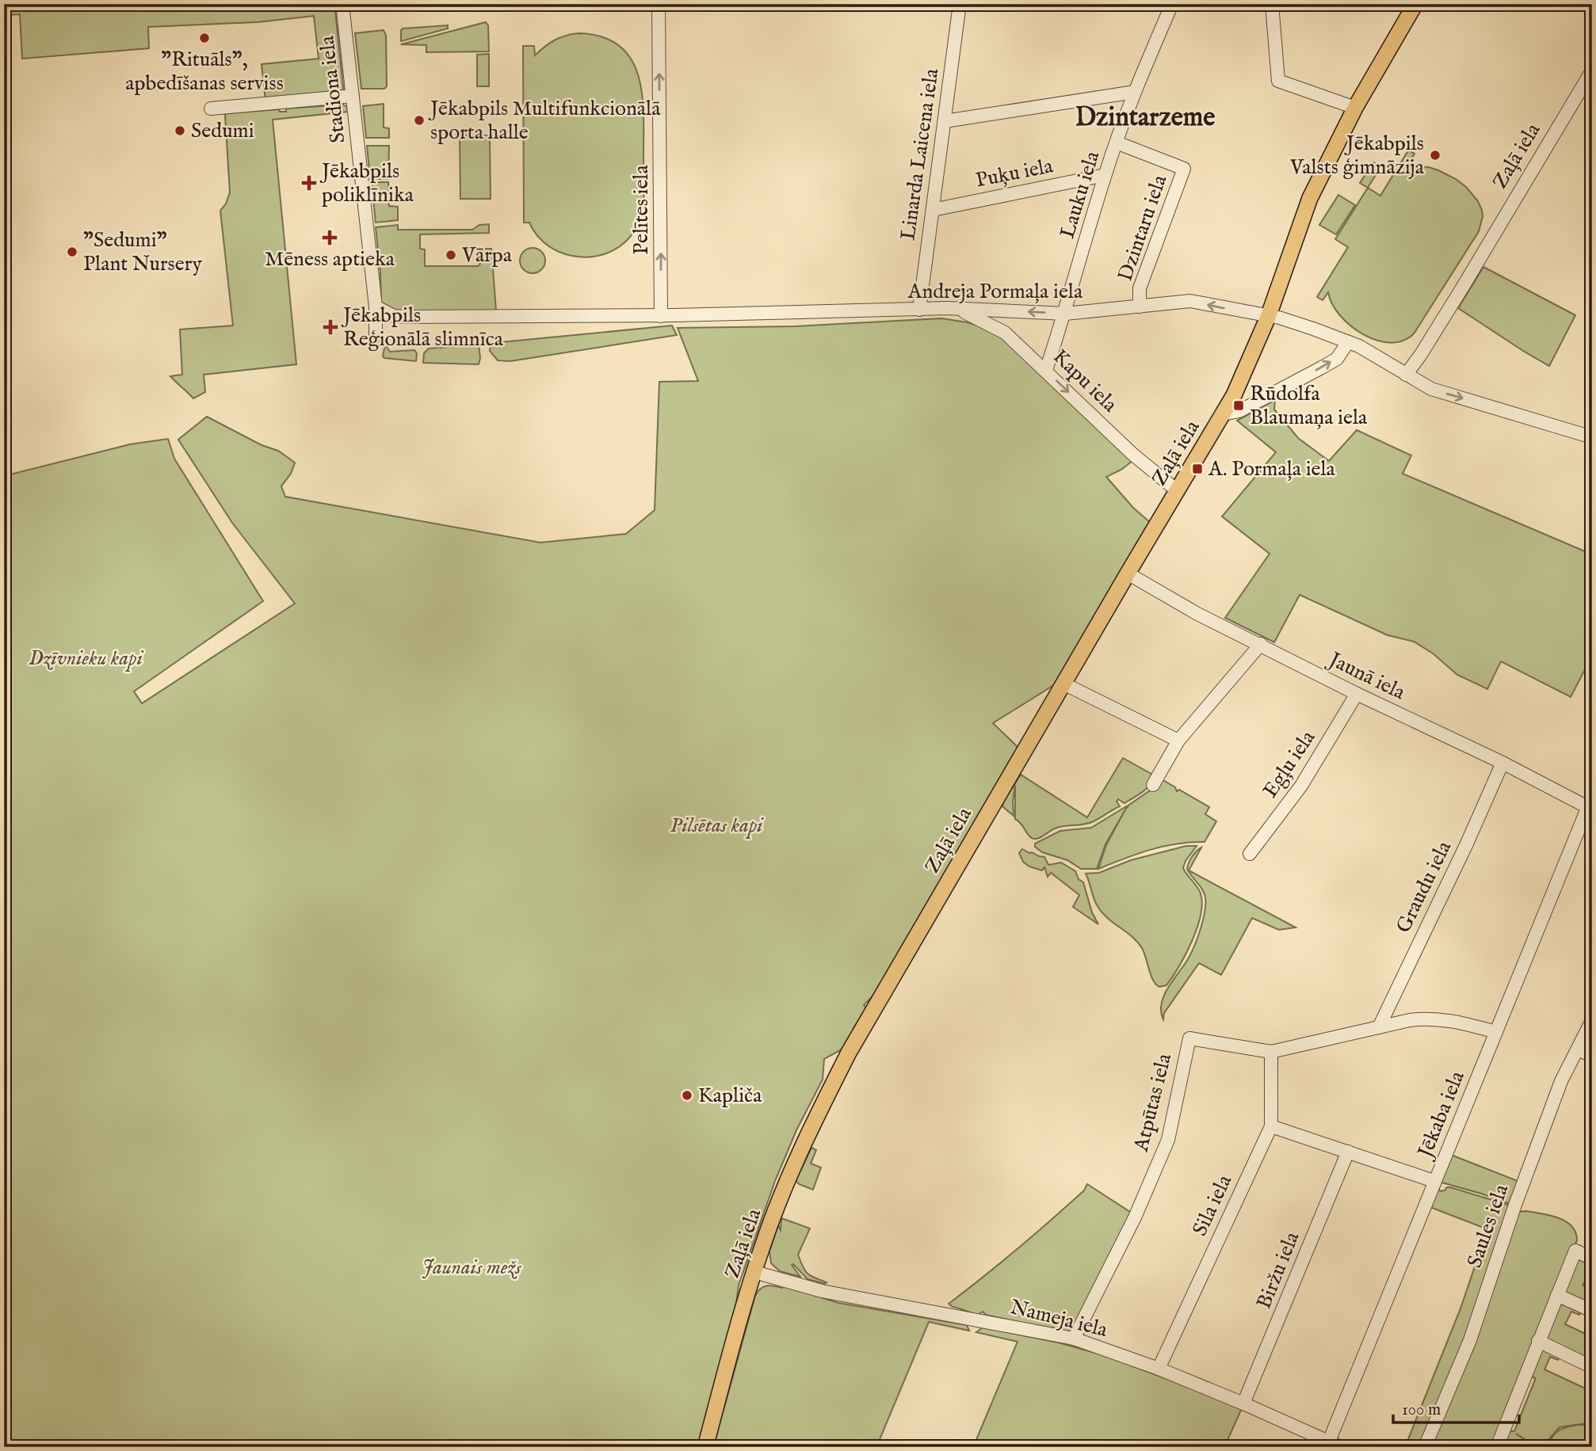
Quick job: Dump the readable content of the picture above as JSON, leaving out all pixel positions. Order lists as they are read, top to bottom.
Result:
{
  "streets": {
    "main road": ["Zaļā iela"],
    "street": [
      "Stadiona iela",
      "Linarda Laicena iela",
      "Puķu iela",
      "Lauku iela",
      "Pelītes iela",
      "Dzintaru iela",
      "Andreja Pormaļa iela",
      "Kapu iela",
      "Jaunā iela",
      "Egļu iela",
      "Graudu iela",
      "Atpūtas iela",
      "Jēkaba iela",
      "Sila iela",
      "Saules iela",
      "Biržu iela",
      "Nameja iela"
    ]
  },
  "crossings": [
    ["Stadiona iela", "Andreja Pormaļa iela"],
    ["Linarda Laicena iela", "Puķu iela"],
    ["Linarda Laicena iela", "Andreja Pormaļa iela"],
    ["Zaļā iela", "Andreja Pormaļa iela"],
    ["Zaļā iela", "Kapu iela"],
    ["Zaļā iela", "Jaunā iela"],
    ["Zaļā iela", "Nameja iela"],
    ["Puķu iela", "Lauku iela"],
    ["Lauku iela", "Dzintaru iela"],
    ["Lauku iela", "Andreja Pormaļa iela"],
    ["Lauku iela", "Kapu iela"],
    ["Pelītes iela", "Andreja Pormaļa iela"],
    ["Dzintaru iela", "Andreja Pormaļa iela"],
    ["Andreja Pormaļa iela", "Kapu iela"],
    ["Jaunā iela", "Egļu iela"],
    ["Jaunā iela", "Graudu iela"],
    ["Jaunā iela", "Jēkaba iela"],
    ["Graudu iela", "Atpūtas iela"],
    ["Atpūtas iela", "Jēkaba iela"],
    ["Atpūtas iela", "Sila iela"],
    ["Atpūtas iela", "Nameja iela"],
    ["Jēkaba iela", "Nameja iela"],
    ["Sila iela", "Nameja iela"],
    ["Biržu iela", "Nameja iela"]
  ],
  "one_way": ["Pelītes iela", "Kapu iela"],
  "districts": ["Dzintarzeme"],
  "parks": ["Dzīvnieku kapi", "Pilsētas kapi", "Jaunais mežs"],
  "places": {
    "other": [
      "\"Rituāls\", apbedīšanas serviss",
      "Jēkabpils Multifunkcionālā sporta halle",
      "Sedumi",
      "Jēkabpils Valsts ģimnāzija",
      "\"Sedumi\" Plant Nursery",
      "Vārpa",
      "Kapliča"
    ],
    "health": ["Jēkabpils poliklīnika", "Mēness aptieka", "Jēkabpils Reģionālā slimnīca"],
    "transit": ["Rūdolfa Blaumaņa iela", "A. Pormaļa iela"]
  },
  "scale_bar": "100 m"
}
